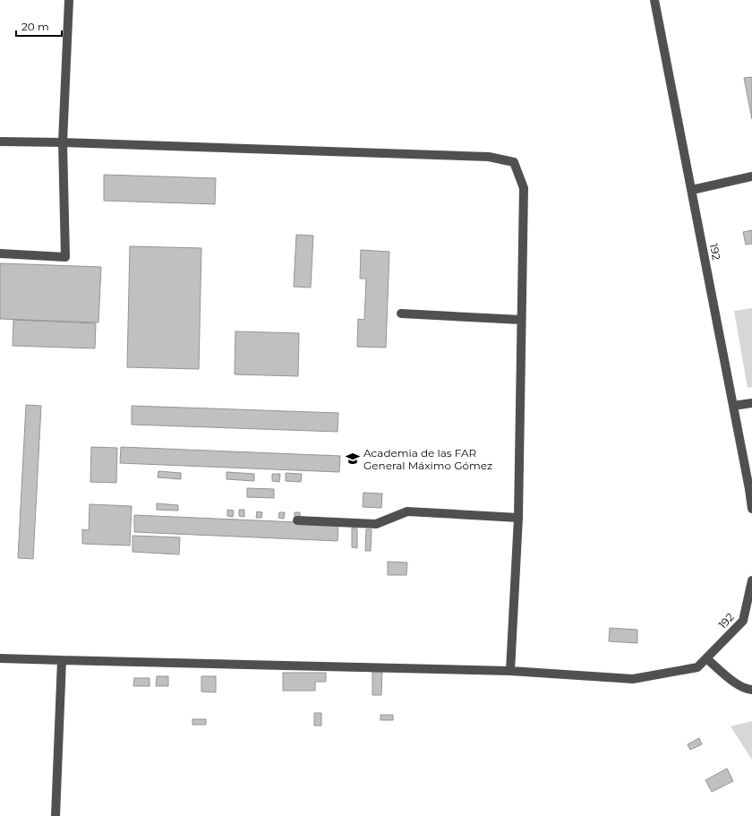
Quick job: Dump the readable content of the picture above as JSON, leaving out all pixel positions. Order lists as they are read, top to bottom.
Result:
{
  "streets": {
    "street": ["192"]
  },
  "places": {
    "school or university": ["Academia de las FAR General Máximo Gómez"]
  },
  "scale_bar": "20 m"
}
